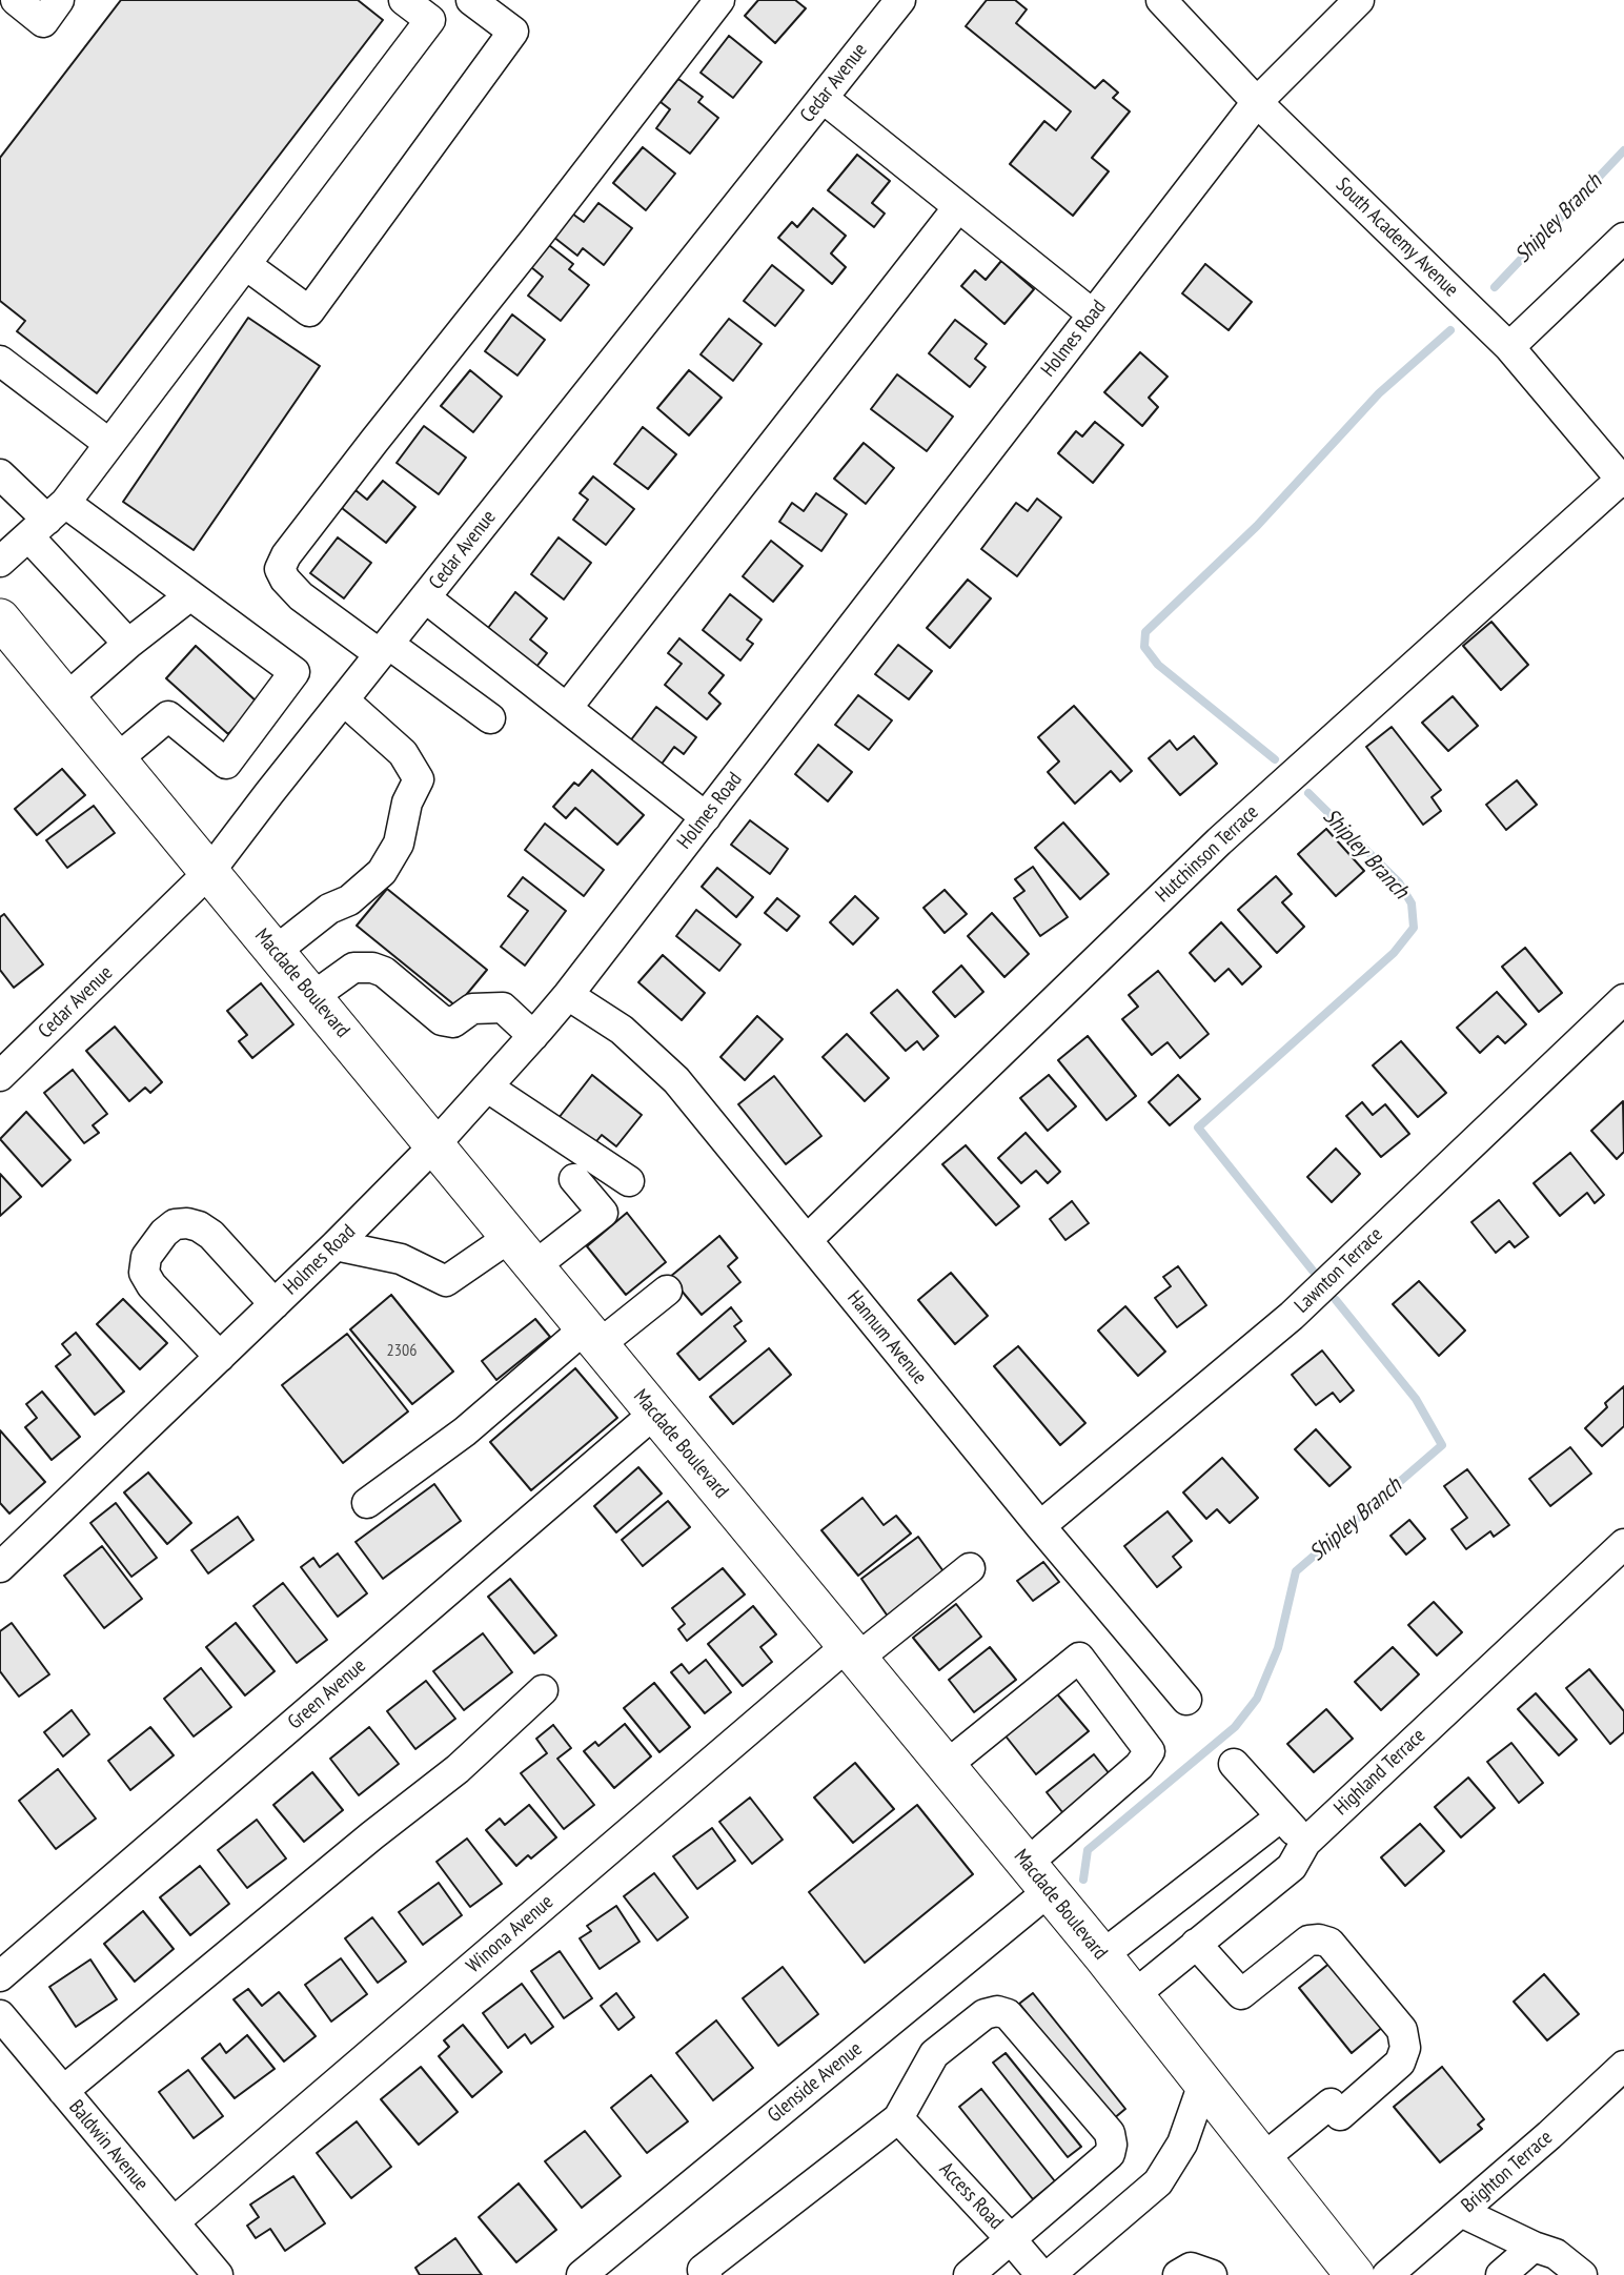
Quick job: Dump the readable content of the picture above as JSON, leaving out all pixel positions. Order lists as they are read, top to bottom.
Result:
{
  "streets": {
    "main road": ["Macdade Boulevard"],
    "street": [
      "Cedar Avenue",
      "South Academy Avenue",
      "Holmes Road",
      "Hutchinson Terrace",
      "Lawnton Terrace",
      "Hannum Avenue",
      "Green Avenue",
      "Highland Terrace",
      "Winona Avenue",
      "Glenside Avenue",
      "Baldwin Avenue",
      "Brighton Terrace",
      "Access Road"
    ]
  },
  "crossings": [
    ["Cedar Avenue", "Macdade Boulevard"],
    ["South Academy Avenue", "Holmes Road"],
    ["South Academy Avenue", "Hutchinson Terrace"],
    ["Holmes Road", "Macdade Boulevard"],
    ["Holmes Road", "Hannum Avenue"],
    ["Hutchinson Terrace", "Hannum Avenue"],
    ["Macdade Boulevard", "Green Avenue"],
    ["Macdade Boulevard", "Highland Terrace"],
    ["Macdade Boulevard", "Winona Avenue"],
    ["Macdade Boulevard", "Glenside Avenue"],
    ["Lawnton Terrace", "Hannum Avenue"],
    ["Winona Avenue", "Baldwin Avenue"]
  ],
  "water": ["Shipley Branch"],
  "house_numbers": ["2306"]
}
